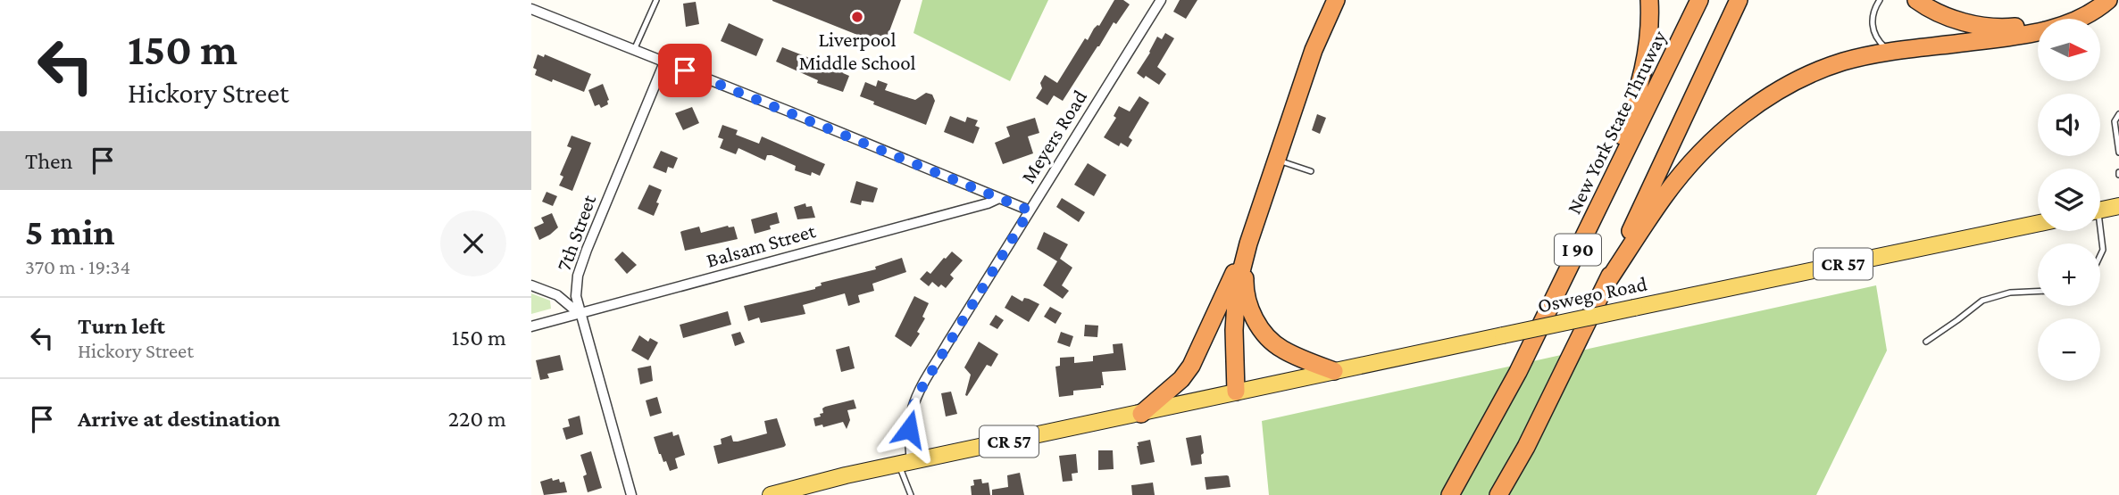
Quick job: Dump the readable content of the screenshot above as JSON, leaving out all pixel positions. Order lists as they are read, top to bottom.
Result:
{
  "streets": {
    "highway": ["New York State Thruway", "I 90"],
    "main road": ["CR 57", "Oswego Road"],
    "street": ["Meyers Road", "7th Street", "Balsam Street"]
  },
  "crossings": [
    ["Meyers Road", "CR 57"],
    ["7th Street", "Balsam Street"],
    ["CR 57", "Oswego Road"]
  ],
  "places": ["Liverpool Middle School"],
  "north": "right",
  "page": {
    "turn": ["150 m", "Hickory Street"],
    "map_buttons": ["+", "−"],
    "then": "Then",
    "heading": ["5 min", "370 m · 19:34"],
    "list": [
      {
        "name": "Turn left",
        "note": "Hickory Street",
        "value": "150 m"
      },
      {
        "name": "Arrive at destination",
        "value": "220 m"
      }
    ]
  }
}
